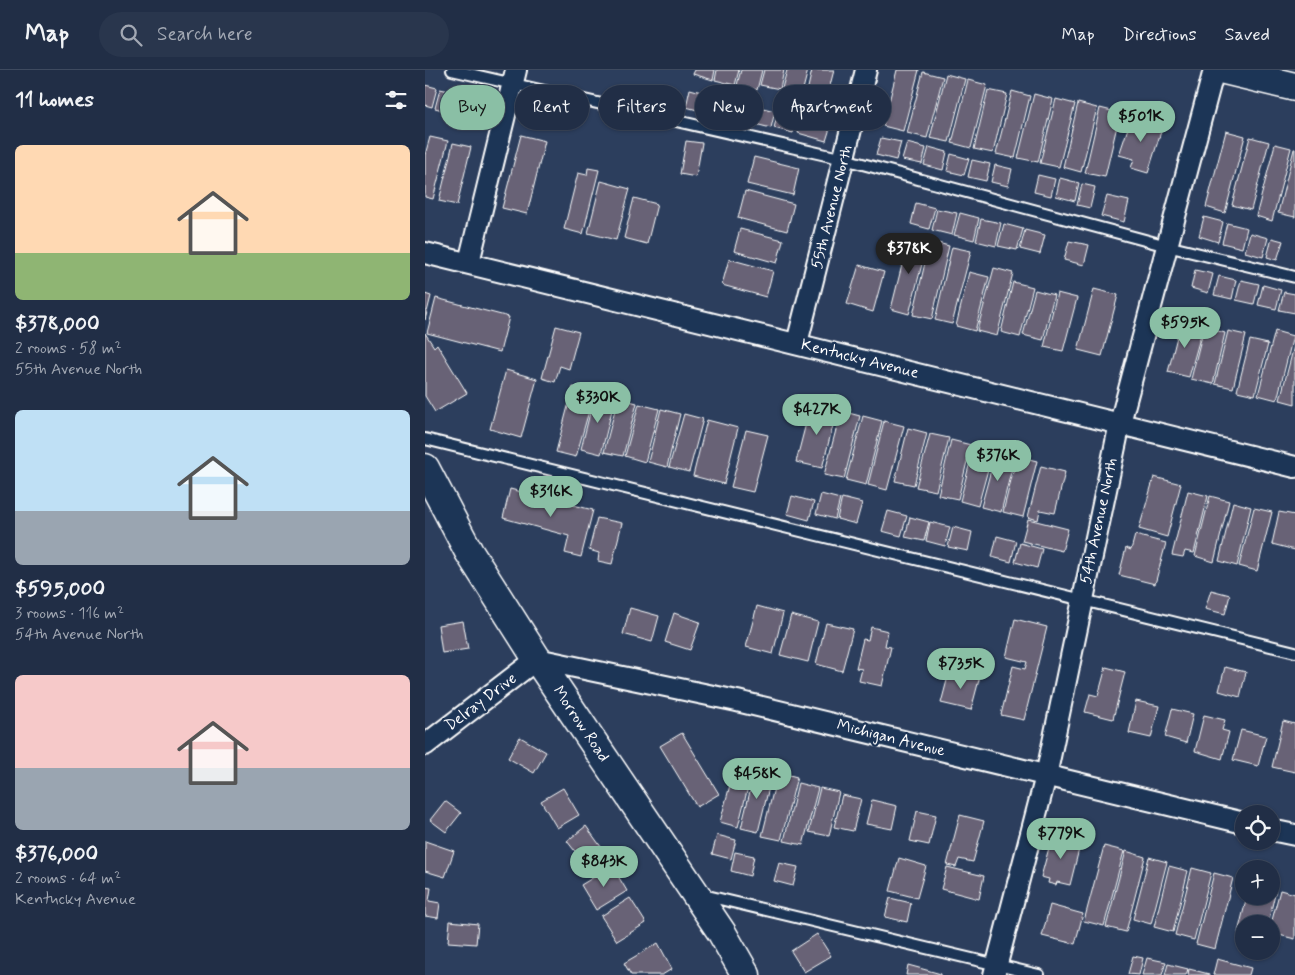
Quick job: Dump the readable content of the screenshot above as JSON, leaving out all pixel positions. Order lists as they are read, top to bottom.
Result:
{
  "streets": {
    "street": [
      "55th Avenue North",
      "Kentucky Avenue",
      "54th Avenue North",
      "Delray Drive",
      "Morrow Road",
      "Michigan Avenue"
    ]
  },
  "crossings": [
    ["55th Avenue North", "Kentucky Avenue"],
    ["Kentucky Avenue", "54th Avenue North"],
    ["54th Avenue North", "Michigan Avenue"],
    ["Delray Drive", "Morrow Road"],
    ["Delray Drive", "Michigan Avenue"],
    ["Morrow Road", "Michigan Avenue"]
  ],
  "page": {
    "header": "Map",
    "search": "Search here",
    "nav": ["Map", "Directions", "Saved"],
    "heading": "11 homes",
    "chip": [
      "Buy",
      "Rent",
      "Filters",
      "New",
      "Apartment"
    ],
    "price": [
      "$501K",
      "$378K",
      "$595K",
      "$330K",
      "$427K",
      "$376K",
      "$316K",
      "$735K",
      "$458K",
      "$779K",
      "$843K"
    ],
    "list": [
      {
        "name": "$378,000",
        "note": "2 rooms · 58 m² · 55th Avenue North"
      },
      {
        "name": "$595,000",
        "note": "3 rooms · 116 m² · 54th Avenue North"
      },
      {
        "name": "$376,000",
        "note": "2 rooms · 64 m² · Kentucky Avenue"
      }
    ],
    "map_buttons": ["+", "−"]
  }
}
